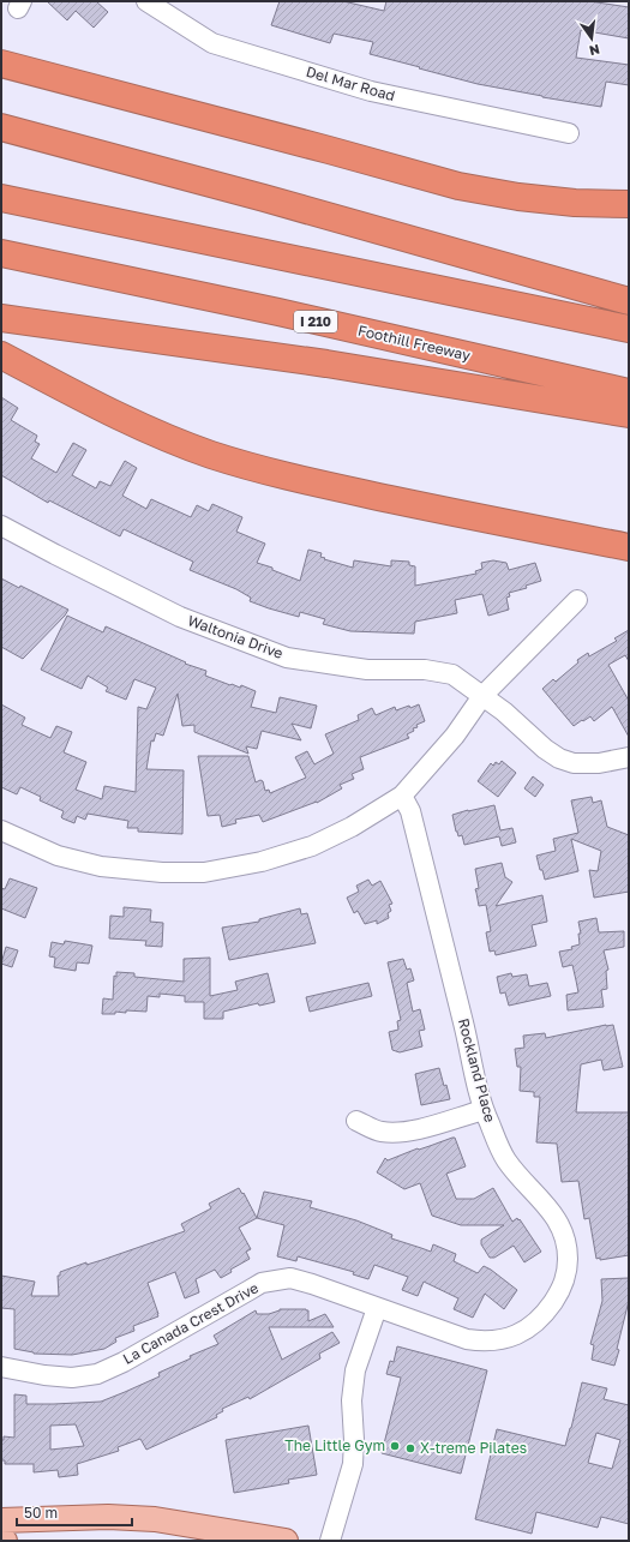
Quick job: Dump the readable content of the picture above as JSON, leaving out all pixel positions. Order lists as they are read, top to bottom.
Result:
{
  "streets": {
    "highway": ["I 210", "Foothill Freeway"],
    "street": [
      "Del Mar Road",
      "Waltonia Drive",
      "Rockland Place",
      "La Canada Crest Drive"
    ]
  },
  "crossings": [
    ["Rockland Place", "La Canada Crest Drive"]
  ],
  "places": ["The Little Gym", "X-treme Pilates"],
  "scale_bar": "50 m",
  "north": "bottom"
}
